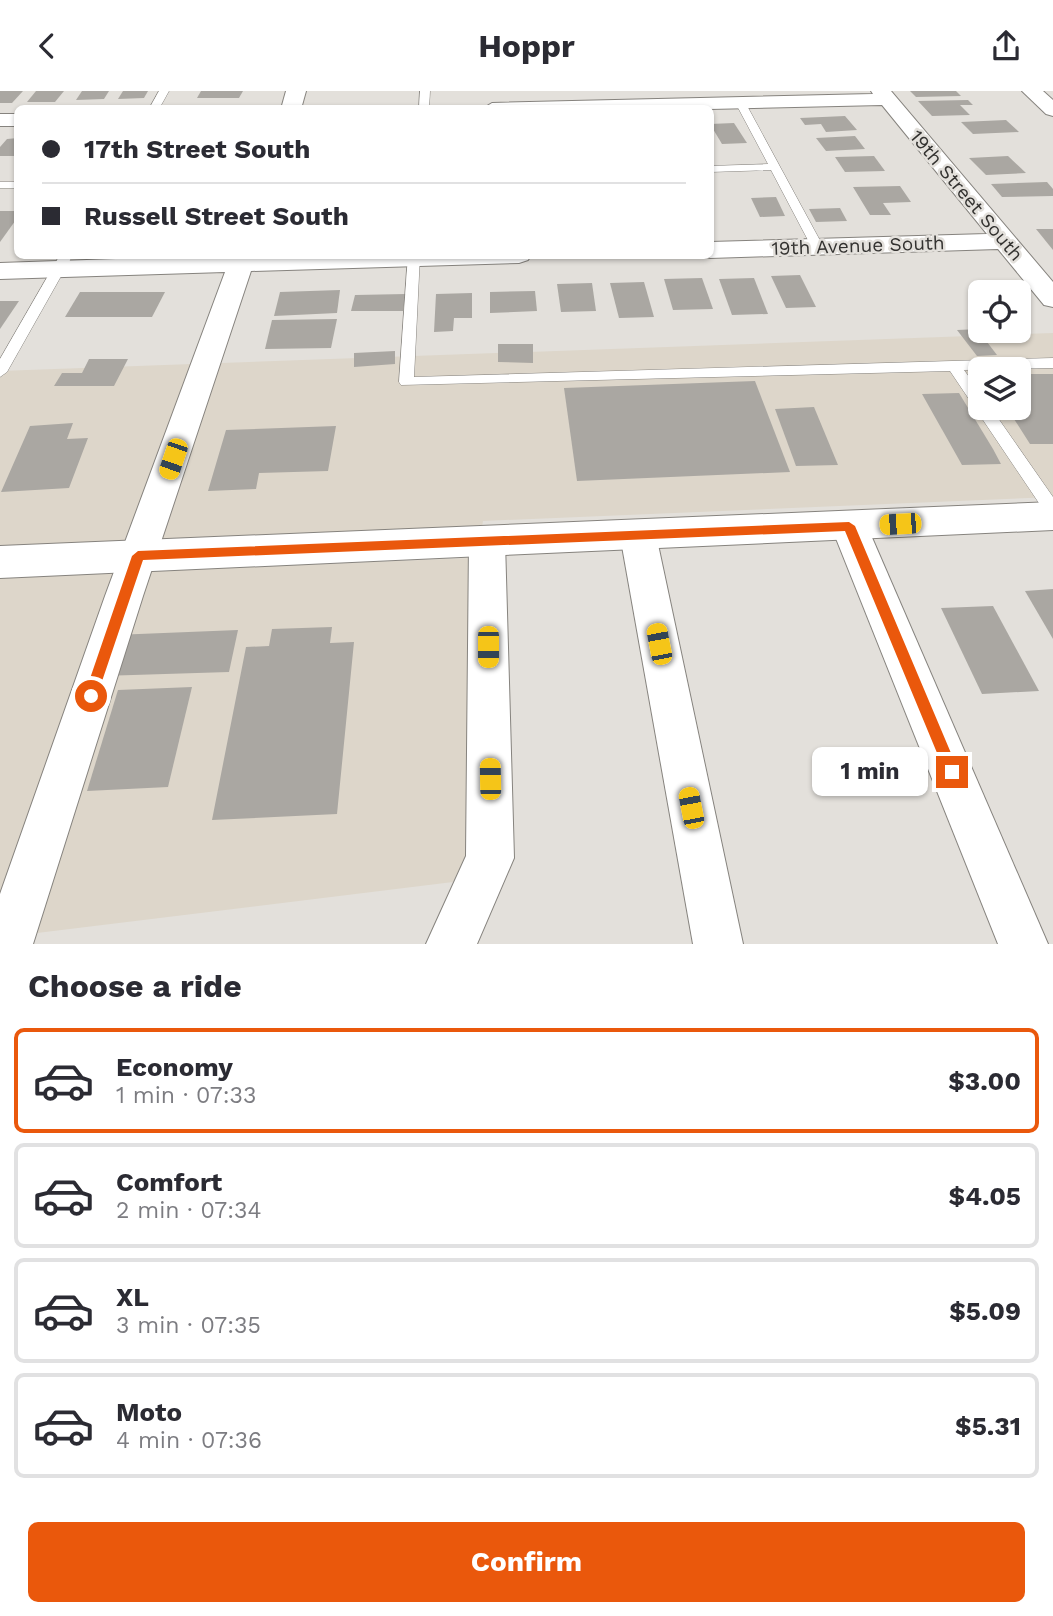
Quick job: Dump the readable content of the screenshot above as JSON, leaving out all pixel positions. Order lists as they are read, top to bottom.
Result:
{
  "streets": {
    "street": ["19th Street South", "19th Avenue South"]
  },
  "crossings": [
    ["19th Street South", "19th Avenue South"]
  ],
  "page": {
    "header": "Hoppr",
    "banner": ["17th Street South", "Russell Street South"],
    "bubble": "1 min",
    "heading": "Choose a ride",
    "list": [
      {
        "name": "Economy",
        "note": "1 min · 07:33",
        "value": "$3.00"
      },
      {
        "name": "Comfort",
        "note": "2 min · 07:34",
        "value": "$4.05"
      },
      {
        "name": "XL",
        "note": "3 min · 07:35",
        "value": "$5.09"
      },
      {
        "name": "Moto",
        "note": "4 min · 07:36",
        "value": "$5.31"
      }
    ],
    "buttons": "Confirm"
  }
}
